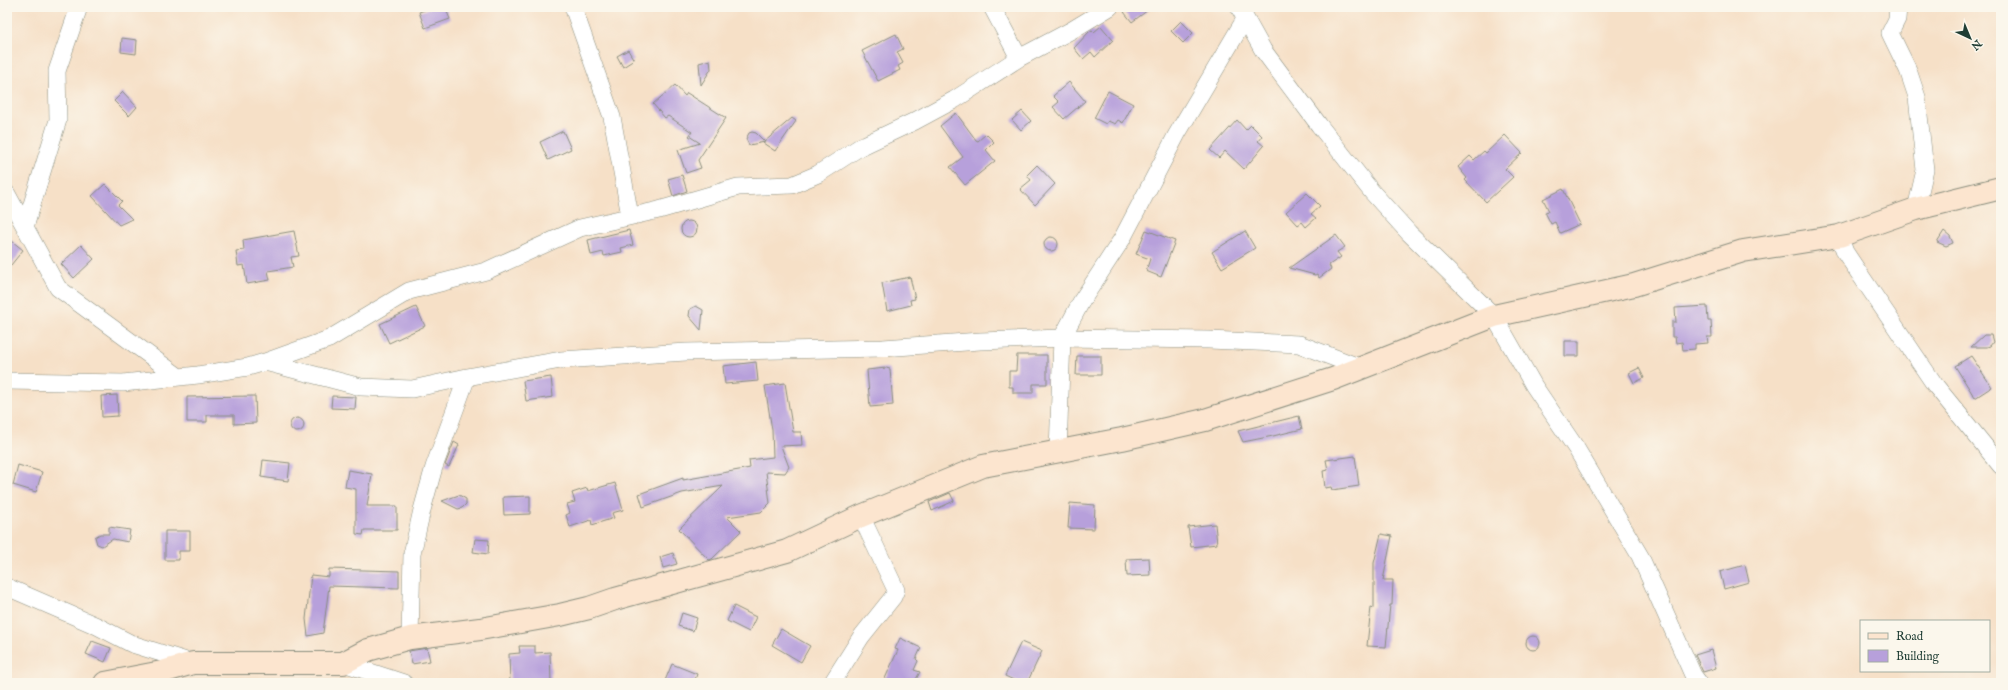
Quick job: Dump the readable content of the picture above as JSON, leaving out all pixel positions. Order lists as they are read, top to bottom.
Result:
{
  "legend": ["Road", "Building"],
  "north": "bottom right"
}
